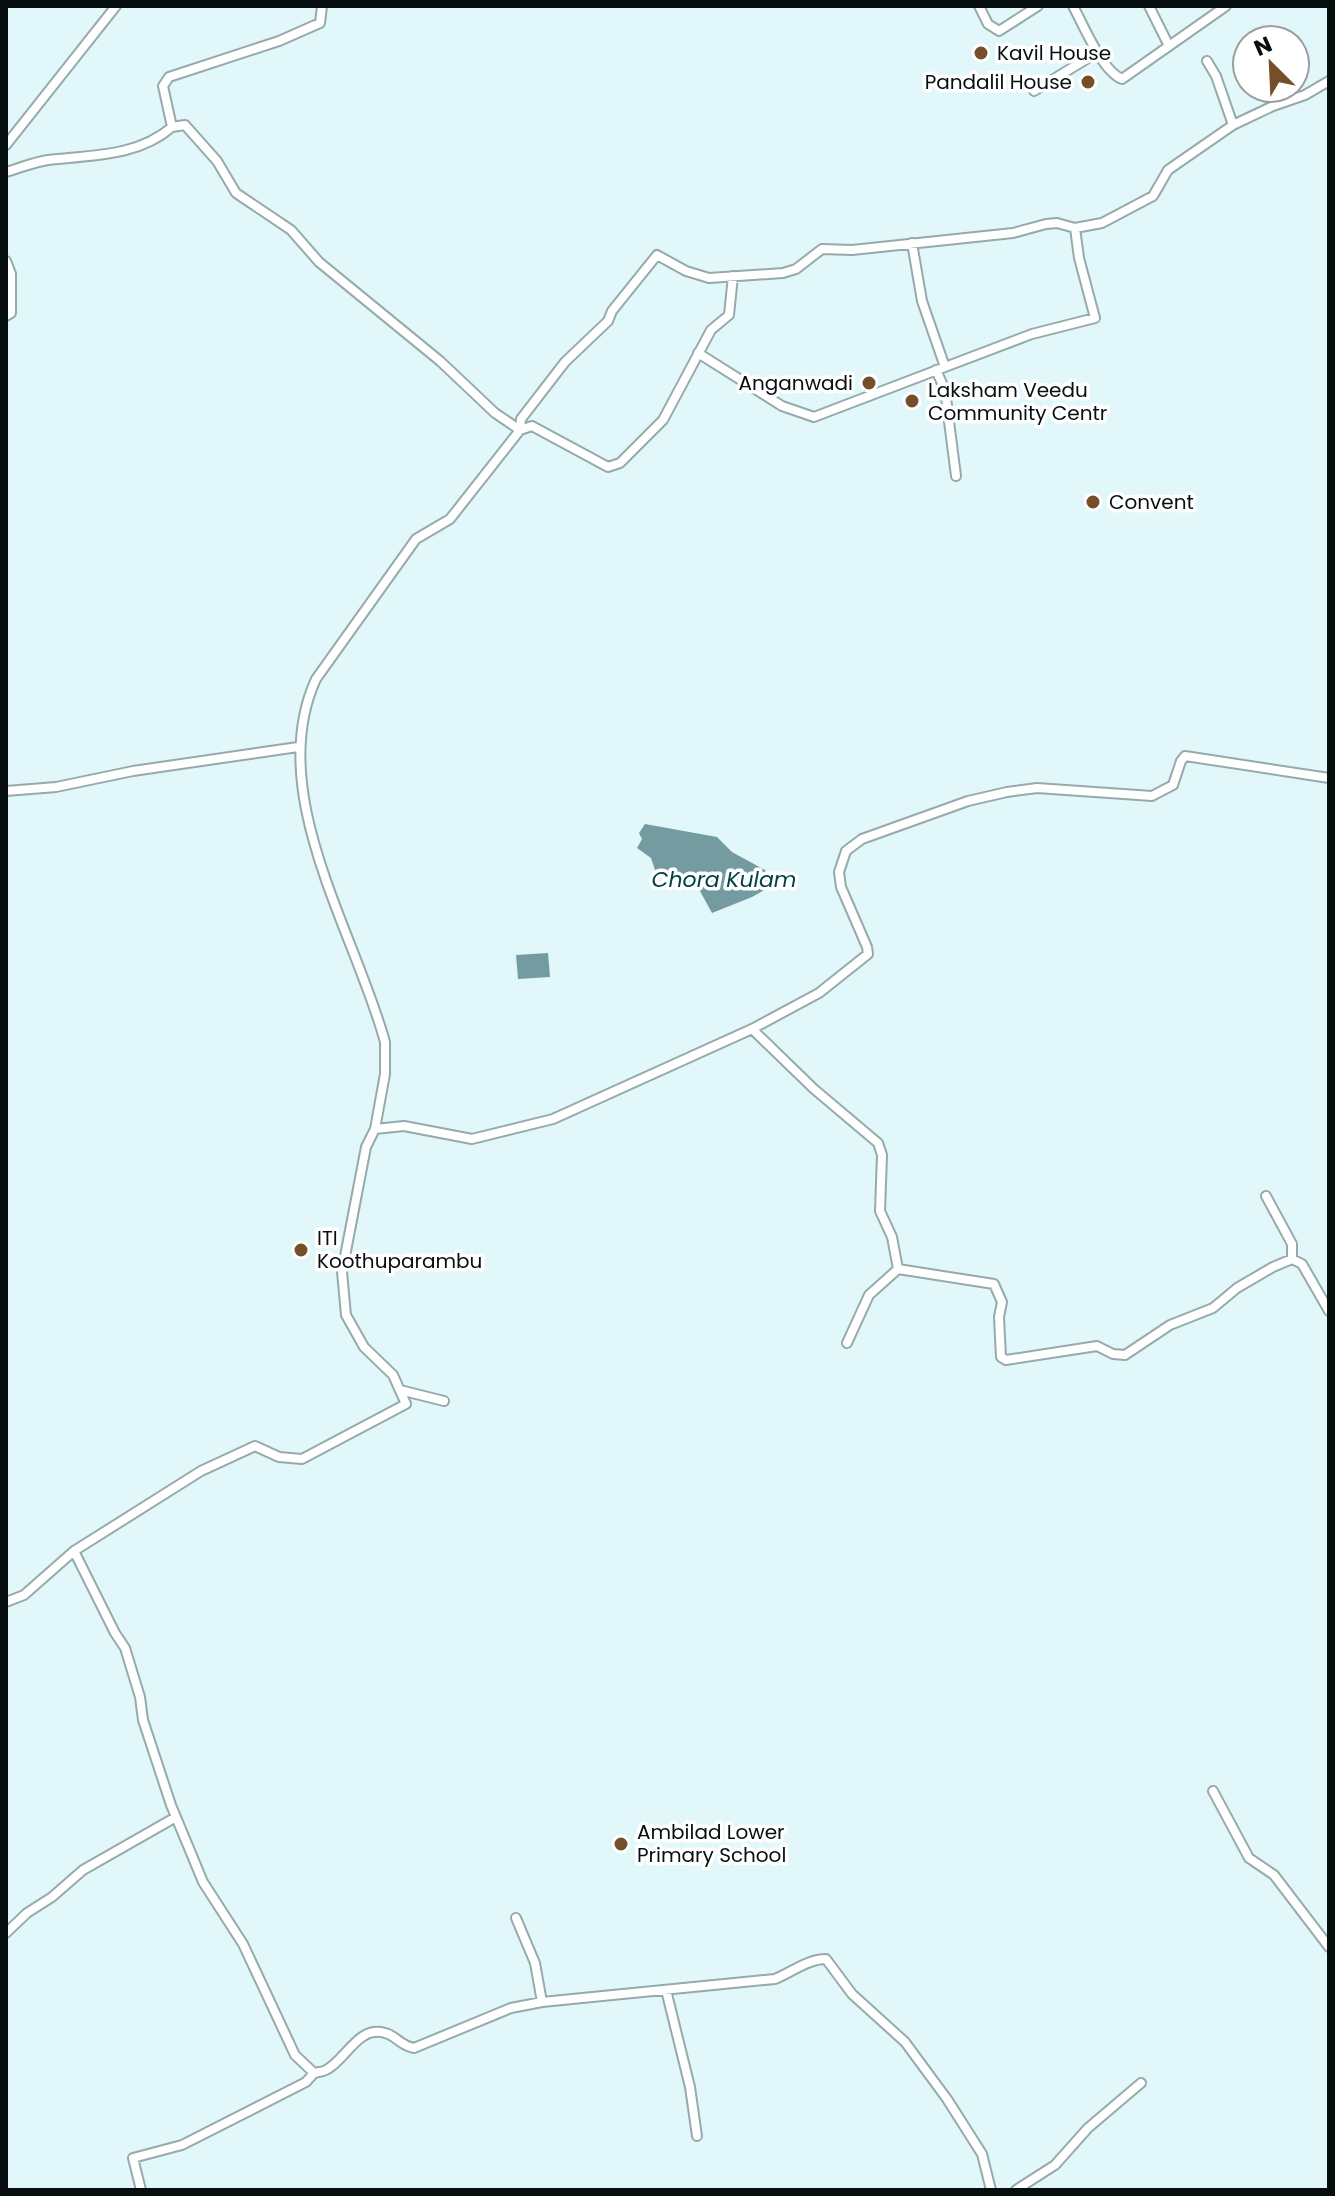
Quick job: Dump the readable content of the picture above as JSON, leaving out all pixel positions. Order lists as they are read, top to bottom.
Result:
{
  "water": ["Chora Kulam"],
  "places": [
    "Kavil House",
    "Pandalil House",
    "Anganwadi",
    "Laksham Veedu Community Centr",
    "Convent",
    "ITI Koothuparambu",
    "Ambilad Lower Primary School"
  ],
  "north": "top left"
}
